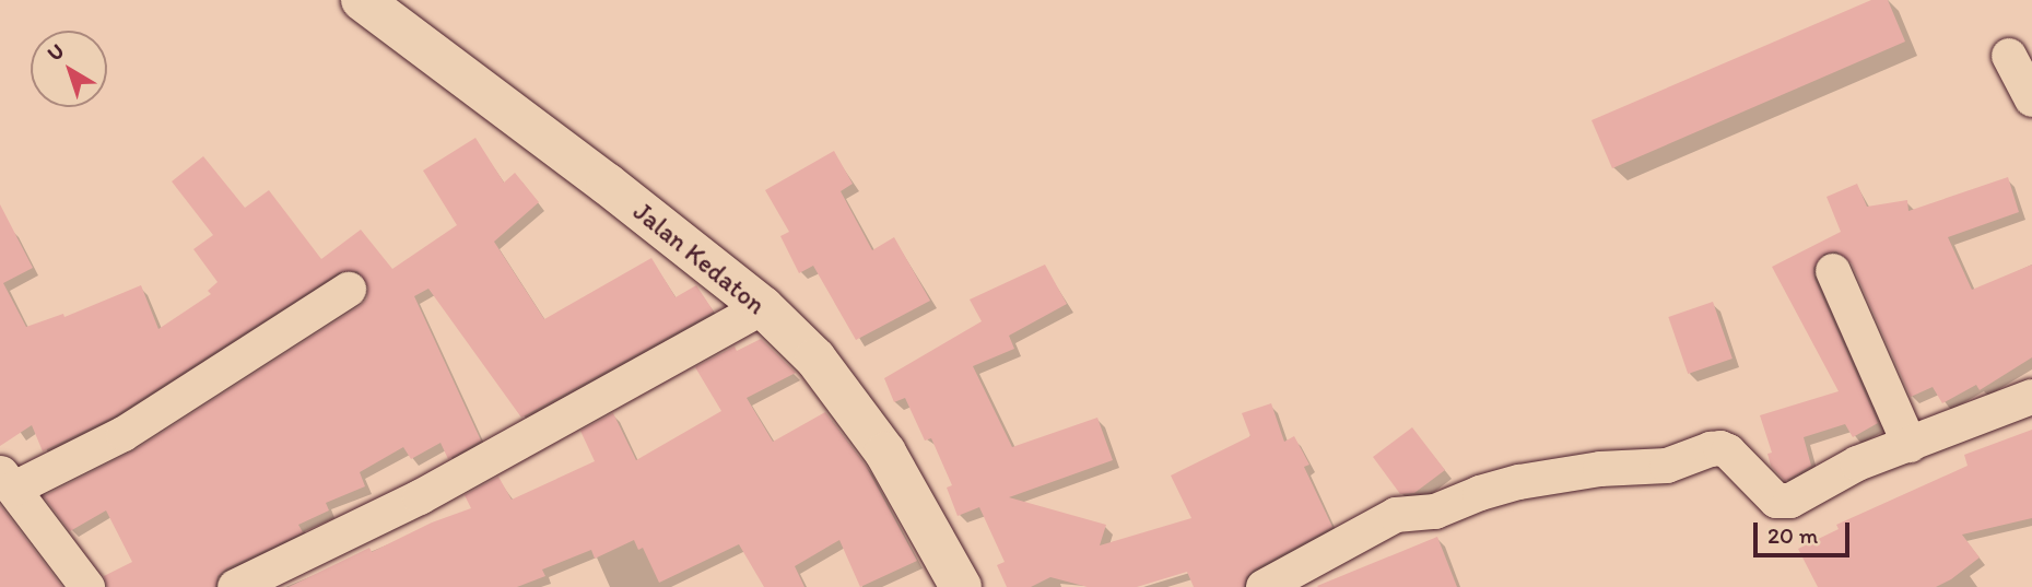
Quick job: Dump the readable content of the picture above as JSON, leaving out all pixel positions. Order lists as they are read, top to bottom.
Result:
{
  "streets": {
    "street": ["Jalan Kedaton"]
  },
  "scale_bar": "20 m",
  "north": "top left"
}
